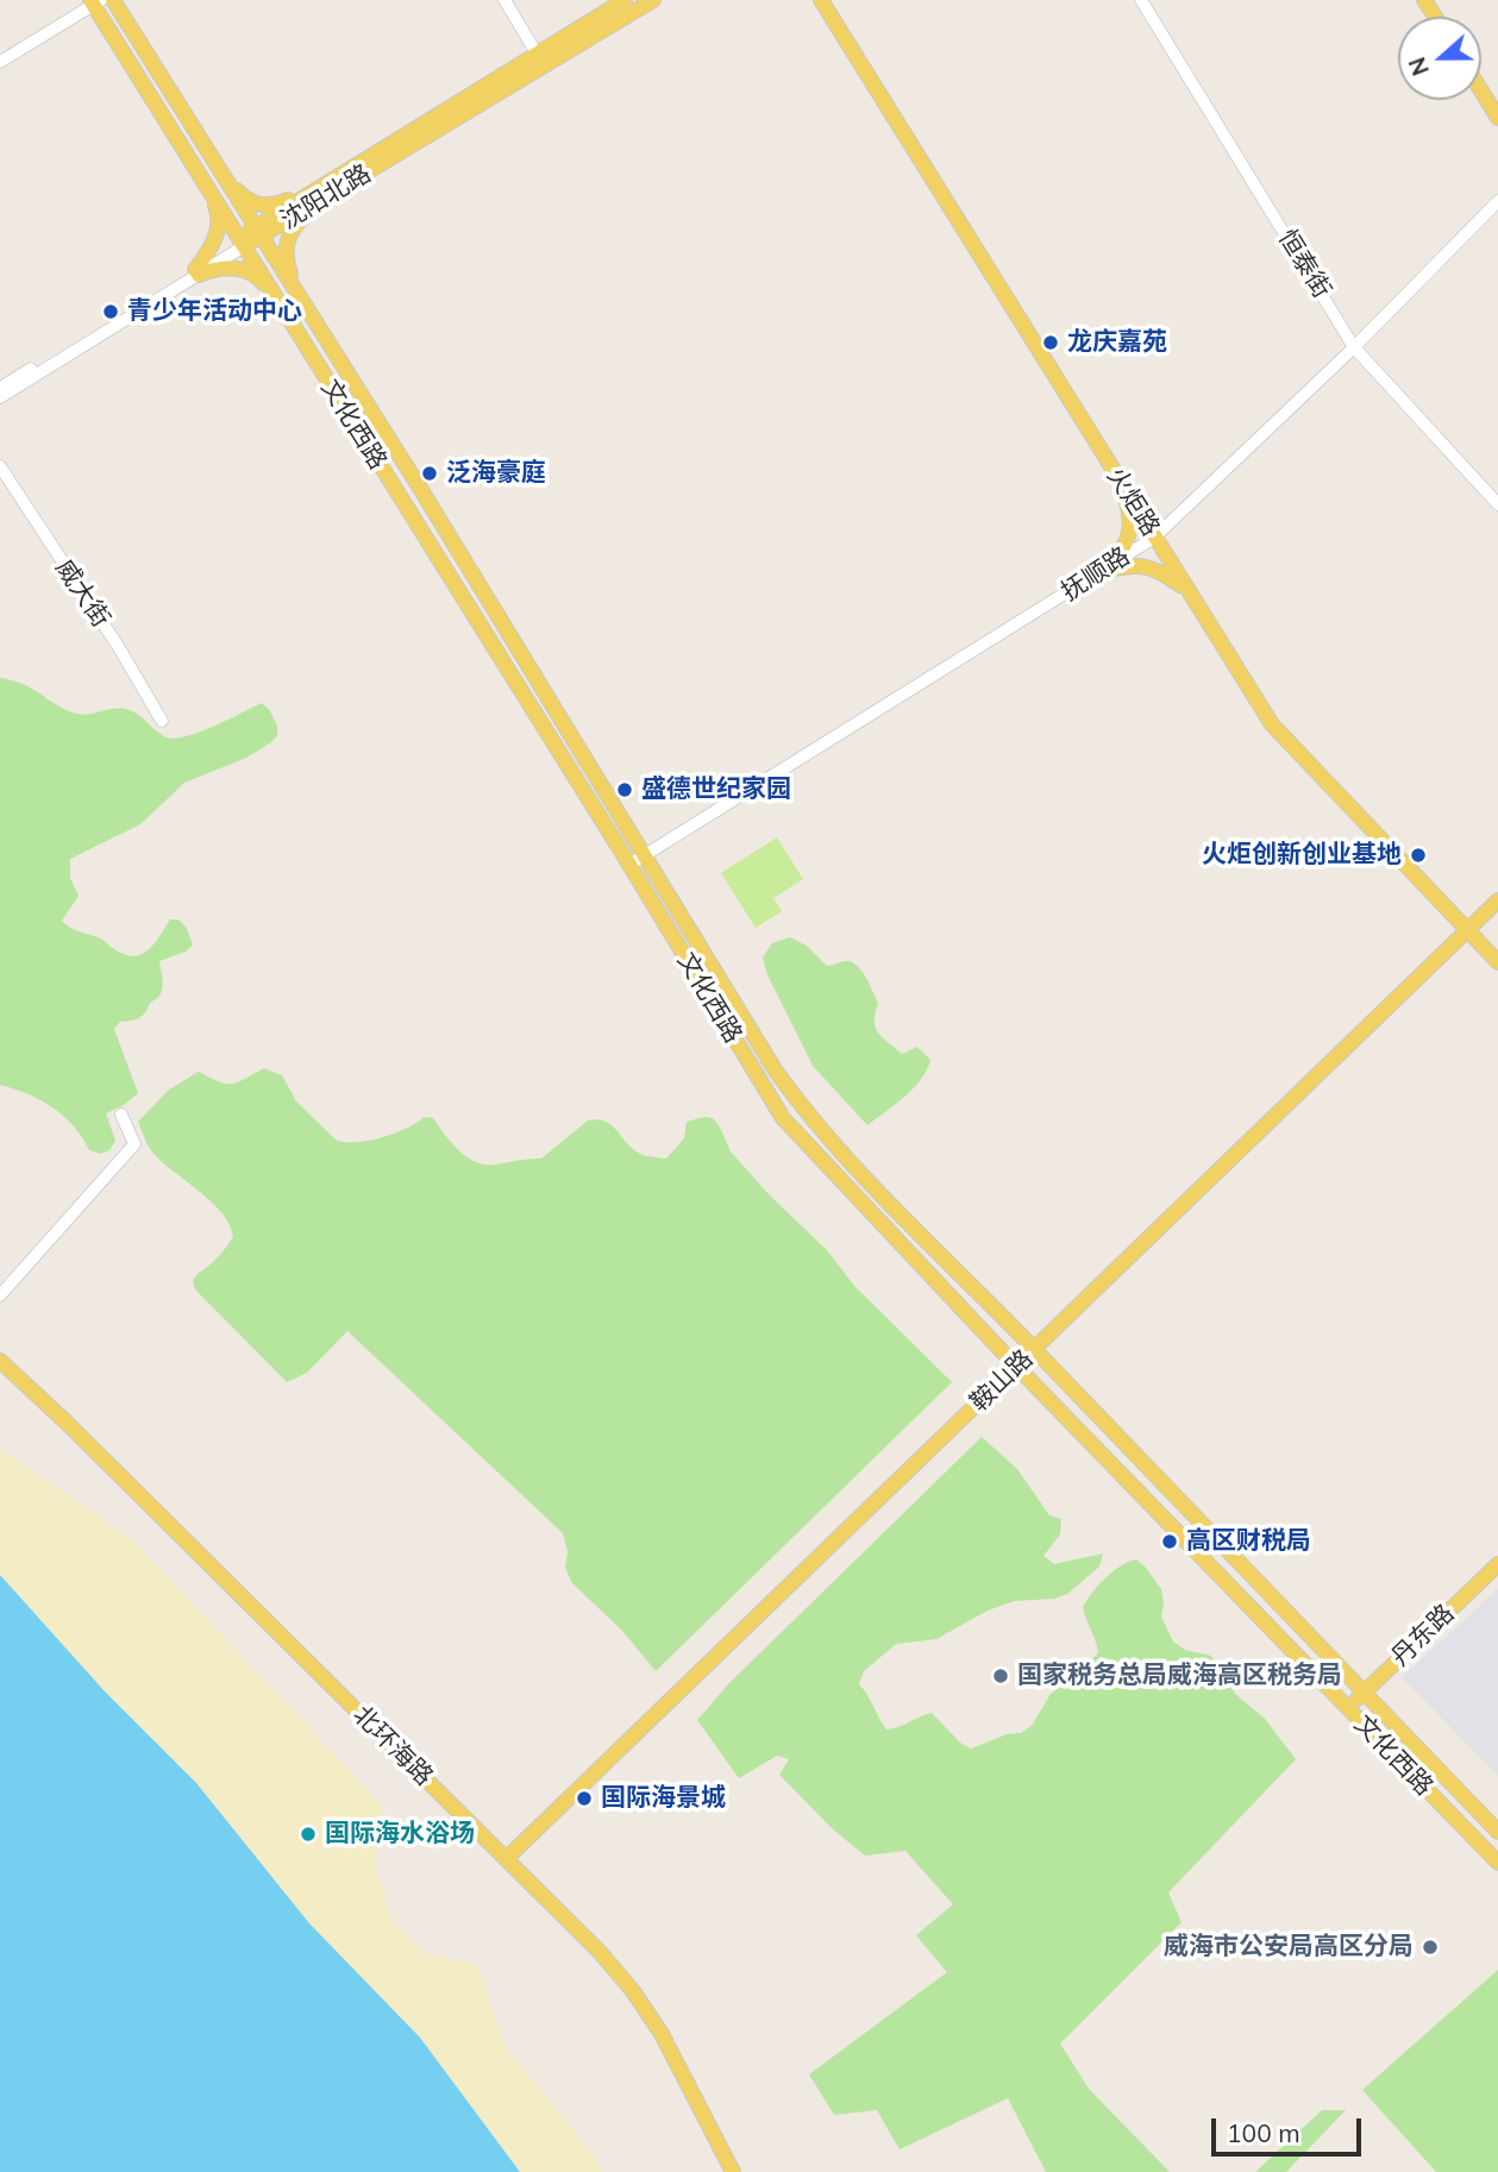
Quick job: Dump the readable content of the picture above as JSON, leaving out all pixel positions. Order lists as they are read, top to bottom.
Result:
{
  "streets": {
    "main road": [
      "沈阳北路",
      "文化西路",
      "火炬路",
      "鞍山路",
      "丹东路",
      "北环海路"
    ],
    "street": ["恒泰街", "抚顺路", "威大街"]
  },
  "crossings": [
    ["沈阳北路", "文化西路"],
    ["恒泰街", "抚顺路"],
    ["文化西路", "抚顺路"],
    ["文化西路", "鞍山路"],
    ["文化西路", "丹东路"],
    ["火炬路", "抚顺路"],
    ["火炬路", "鞍山路"],
    ["鞍山路", "北环海路"]
  ],
  "places": [
    "青少年活动中心",
    "龙庆嘉苑",
    "泛海豪庭",
    "盛德世纪家园",
    "火炬创新创业基地",
    "高区财税局",
    "国家税务总局威海高区税务局",
    "国际海景城",
    "国际海水浴场",
    "威海市公安局高区分局"
  ],
  "scale_bar": "100 m",
  "north": "left"
}
